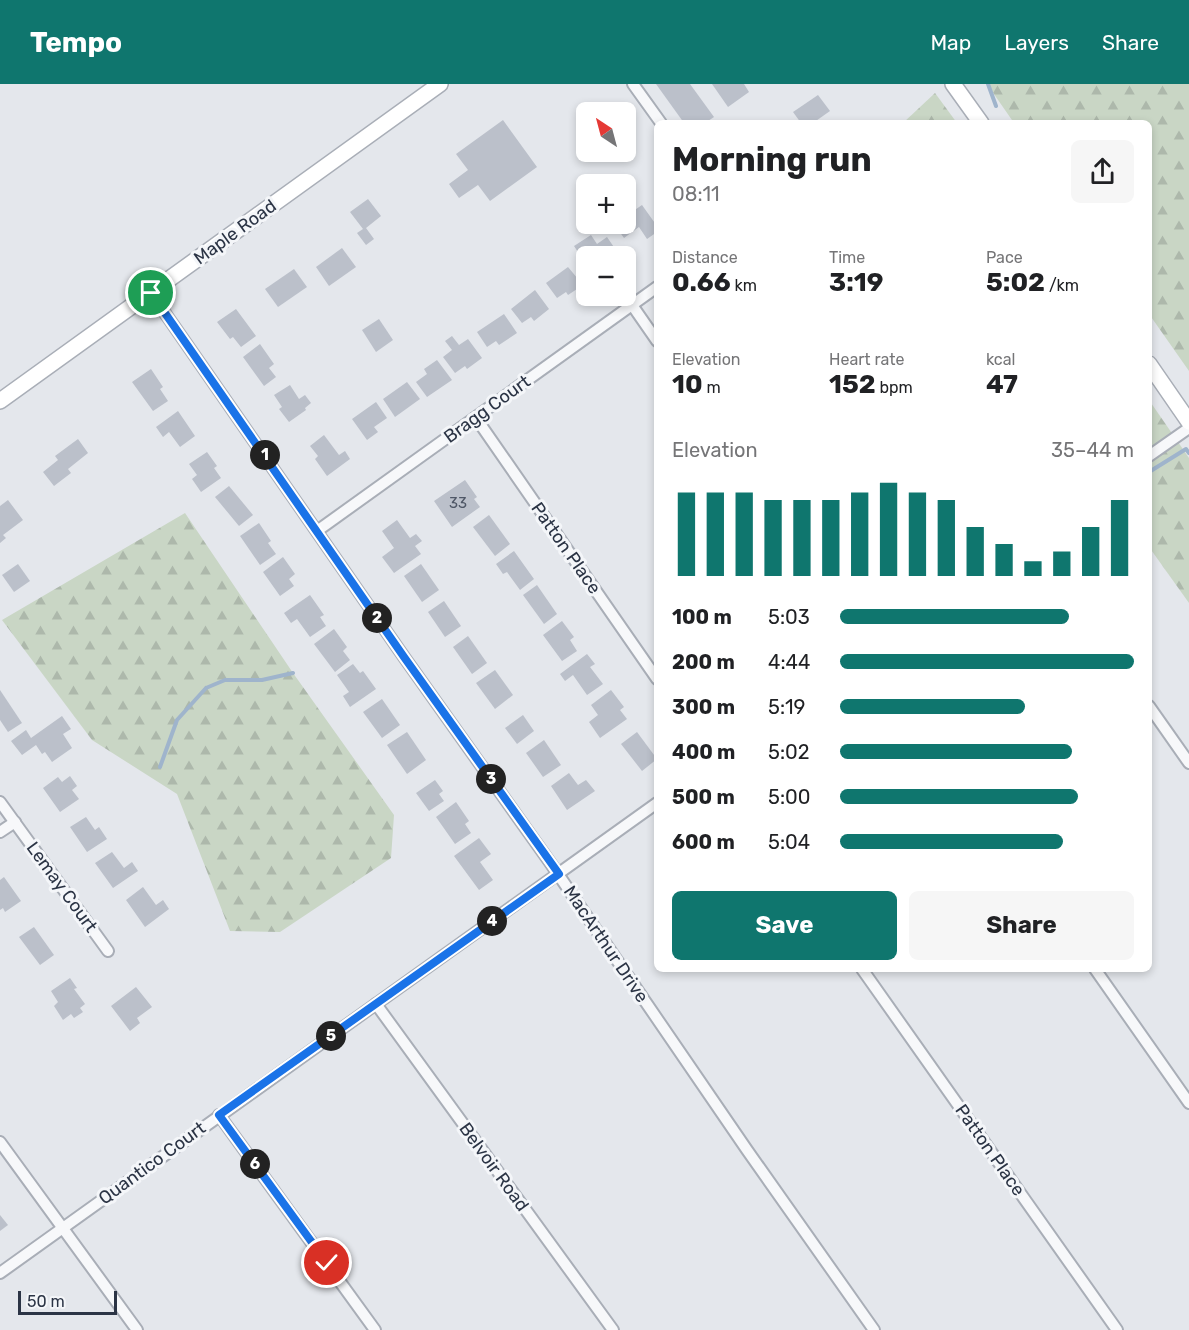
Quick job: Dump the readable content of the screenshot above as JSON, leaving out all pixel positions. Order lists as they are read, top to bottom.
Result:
{
  "streets": {
    "main road": ["Maple Road"],
    "street": [
      "Bragg Court",
      "Patton Place",
      "Lemay Court",
      "MacArthur Drive",
      "Quantico Court",
      "Belvoir Road"
    ]
  },
  "crossings": [
    ["Maple Road", "MacArthur Drive"],
    ["Bragg Court", "Patton Place"],
    ["Bragg Court", "MacArthur Drive"],
    ["MacArthur Drive", "Quantico Court"],
    ["Quantico Court", "Belvoir Road"]
  ],
  "house_numbers": ["33"],
  "scale_bar": "50 m",
  "north": "top left",
  "page": {
    "header": "Tempo",
    "nav": ["Map", "Layers", "Share"],
    "map_buttons": ["+", "−"],
    "heading": ["Morning run", "08:11"],
    "stats": [
      ["Distance", "0.66 km"],
      ["Time", "3:19"],
      ["Pace", "5:02 /km"],
      ["Elevation", "10 m"],
      ["Heart rate", "152 bpm"],
      ["kcal", "47"]
    ],
    "chart": ["Elevation", "35–44 m"],
    "pins": [
      "1",
      "2",
      "3",
      "4",
      "5",
      "6"
    ],
    "list": [
      {
        "name": "100 m",
        "note": "5:03"
      },
      {
        "name": "200 m",
        "note": "4:44"
      },
      {
        "name": "300 m",
        "note": "5:19"
      },
      {
        "name": "400 m",
        "note": "5:02"
      },
      {
        "name": "500 m",
        "note": "5:00"
      },
      {
        "name": "600 m",
        "note": "5:04"
      }
    ],
    "buttons": ["Save", "Share"],
    "scale": "50 m"
  }
}
